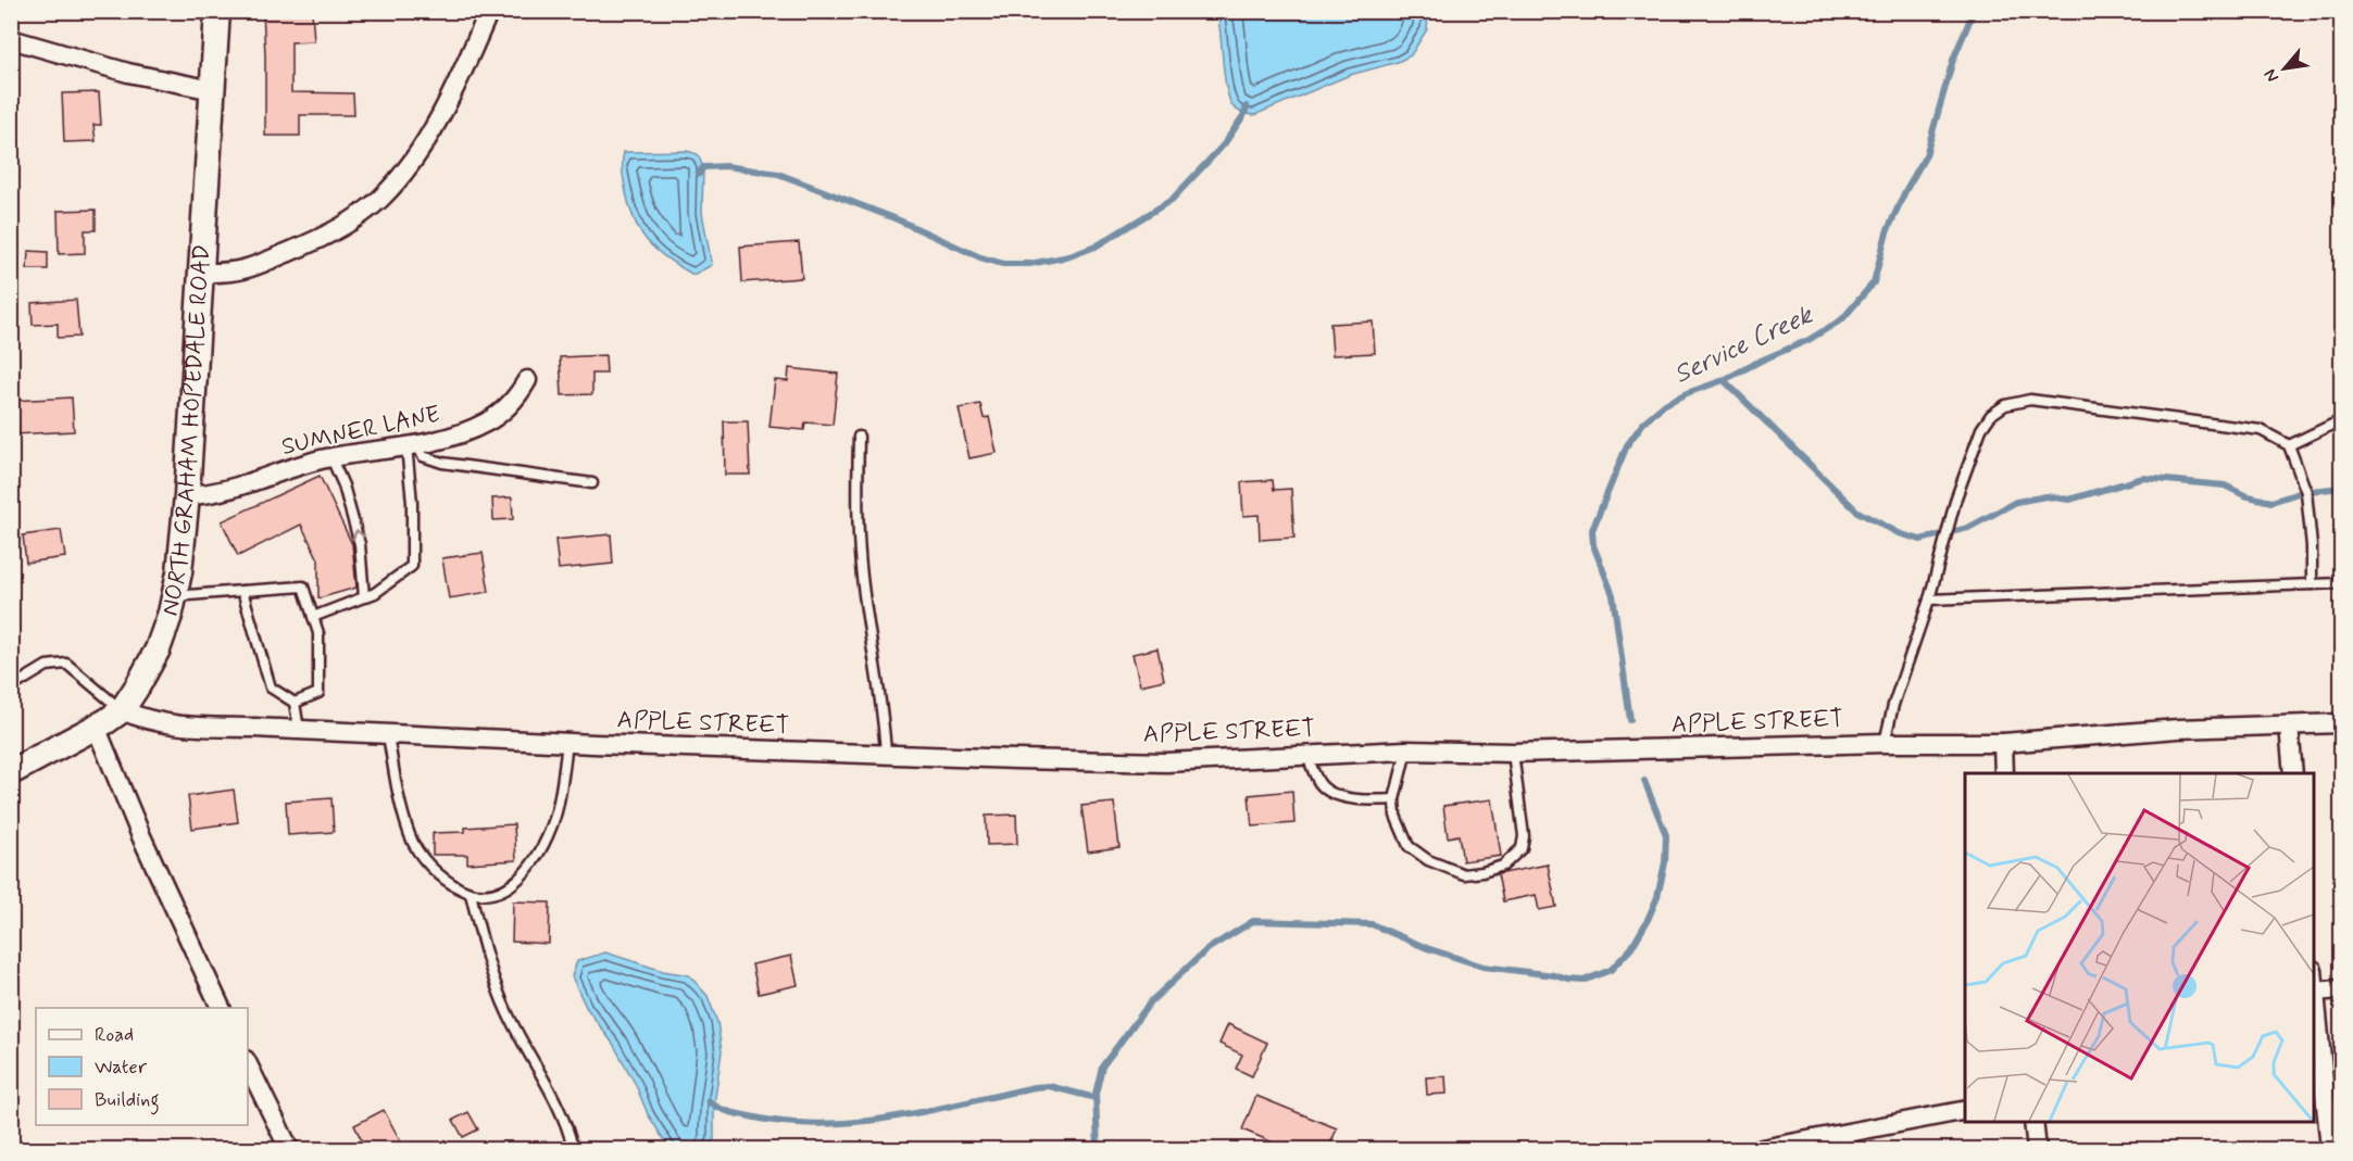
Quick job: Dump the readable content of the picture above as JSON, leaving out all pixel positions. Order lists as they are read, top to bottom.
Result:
{
  "streets": {
    "street": ["NORTH GRAHAM HOPEDALE ROAD", "SUMNER LANE", "APPLE STREET"]
  },
  "crossings": [
    ["NORTH GRAHAM HOPEDALE ROAD", "SUMNER LANE"],
    ["NORTH GRAHAM HOPEDALE ROAD", "APPLE STREET"]
  ],
  "water": ["Service Creek"],
  "legend": ["Road", "Water", "Building"],
  "north": "bottom left"
}
